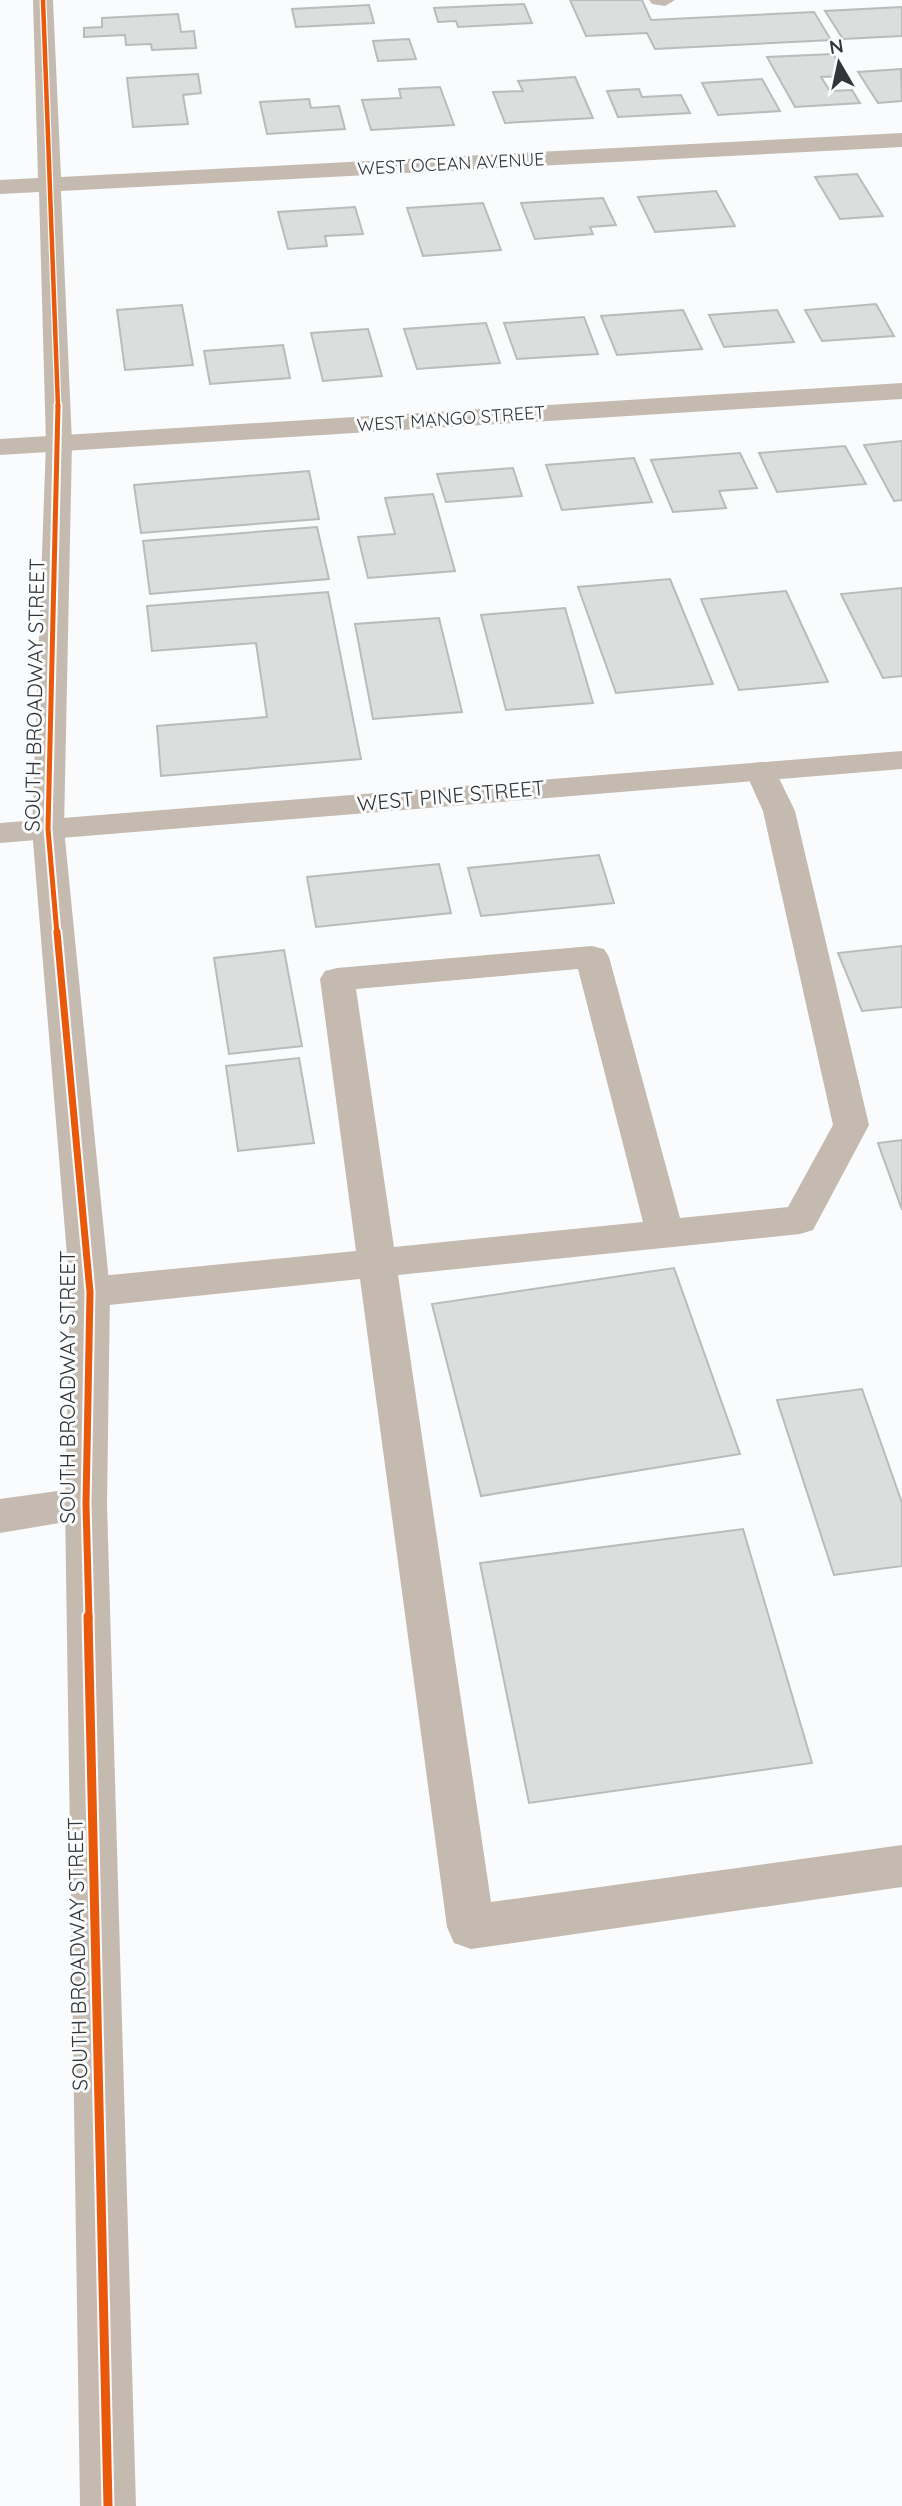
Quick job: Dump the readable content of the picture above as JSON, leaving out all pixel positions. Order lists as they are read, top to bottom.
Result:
{
  "streets": {
    "street": [
      "WEST OCEAN AVENUE",
      "WEST MANGO STREET",
      "SOUTH BROADWAY STREET",
      "WEST PINE STREET"
    ]
  },
  "crossings": [
    ["WEST OCEAN AVENUE", "SOUTH BROADWAY STREET"],
    ["WEST MANGO STREET", "SOUTH BROADWAY STREET"],
    ["SOUTH BROADWAY STREET", "WEST PINE STREET"]
  ],
  "north": "top"
}
